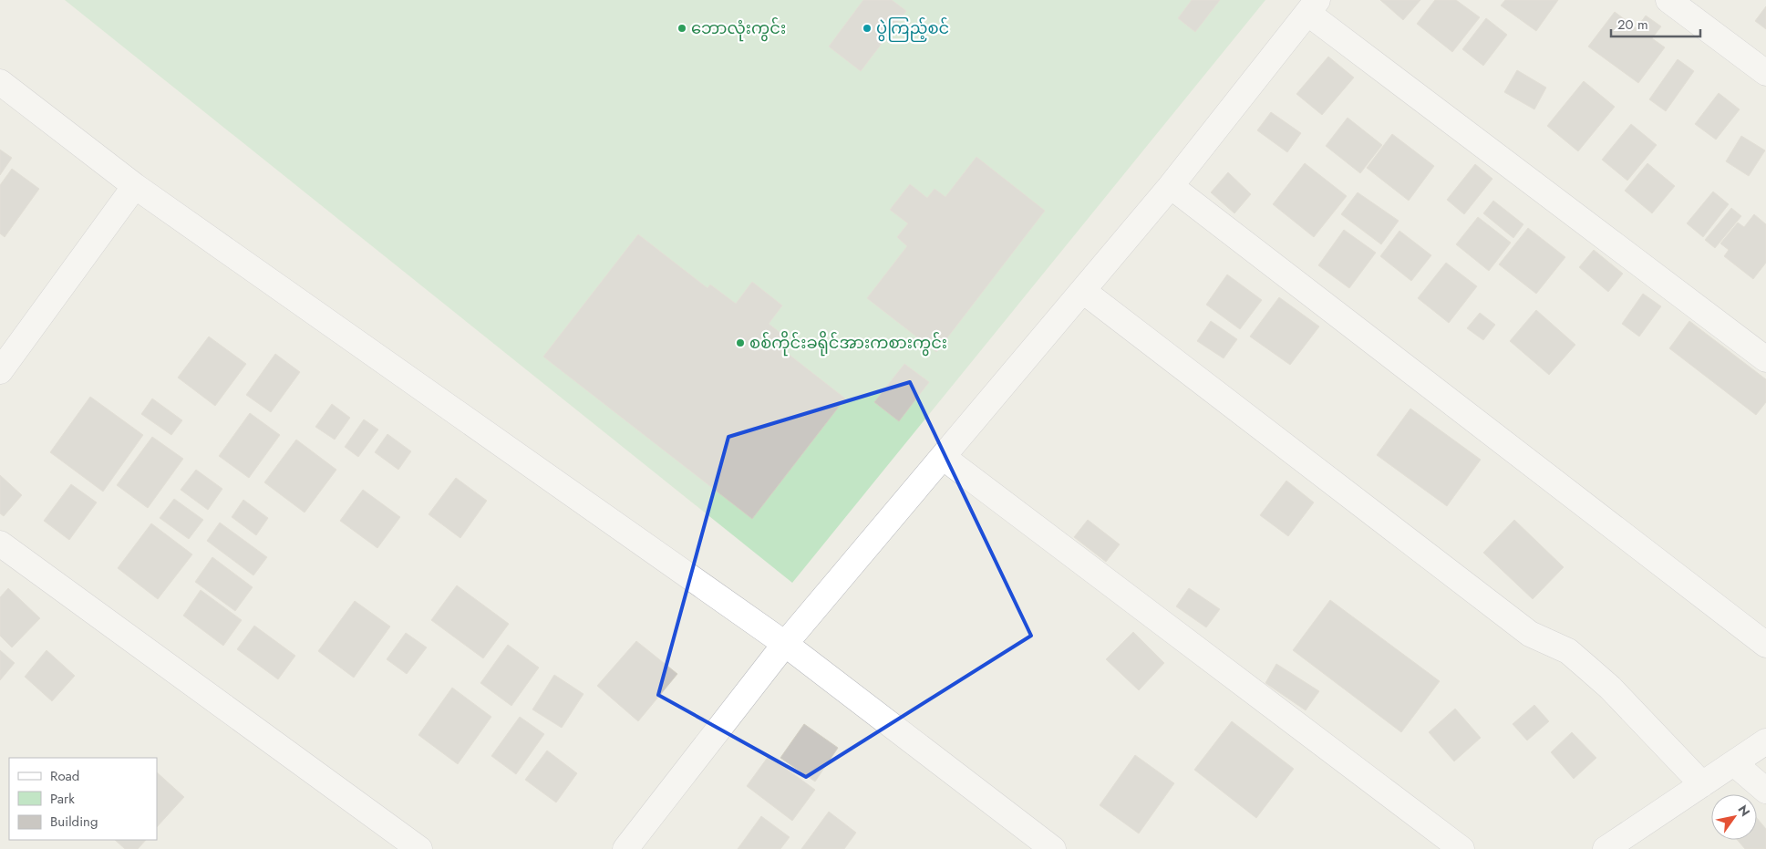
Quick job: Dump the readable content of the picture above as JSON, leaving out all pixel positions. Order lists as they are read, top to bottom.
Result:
{
  "places": ["ဘောလုံးကွင်း", "ပွဲကြည့်စင်", "စစ်ကိုင်းခရိုင်အားကစားကွင်း"],
  "legend": ["Road", "Park", "Building"],
  "scale_bar": "20 m",
  "north": "top right"
}
